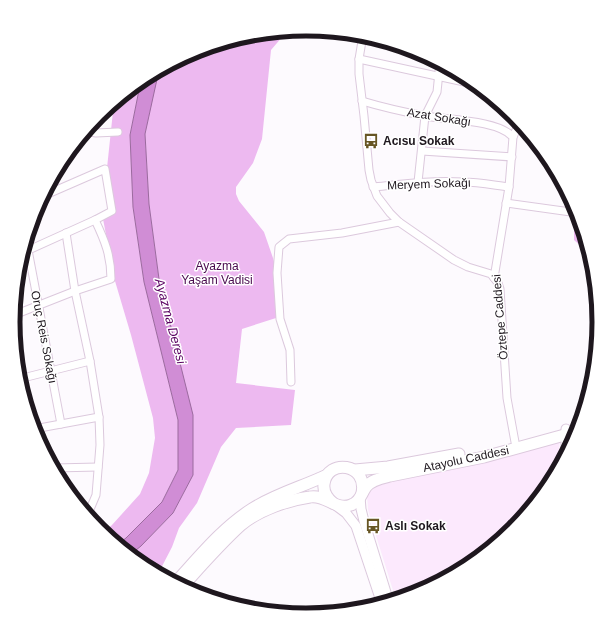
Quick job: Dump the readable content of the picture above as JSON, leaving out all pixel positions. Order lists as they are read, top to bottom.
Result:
{
  "streets": {
    "main road": ["Atayolu Caddesi"],
    "street": [
      "Azat Sokağı",
      "Meryem Sokağı",
      "Öztepe Caddesi",
      "Oruç Reis Sokağı"
    ]
  },
  "crossings": [
    ["Azat Sokağı", "Öztepe Caddesi"],
    ["Meryem Sokağı", "Öztepe Caddesi"],
    ["Öztepe Caddesi", "Atayolu Caddesi"]
  ],
  "water": ["Ayazma Deresi"],
  "parks": ["Ayazma Yaşam Vadisi"],
  "places": {
    "bus stop": ["Acısu Sokak", "Aslı Sokak"]
  }
}
